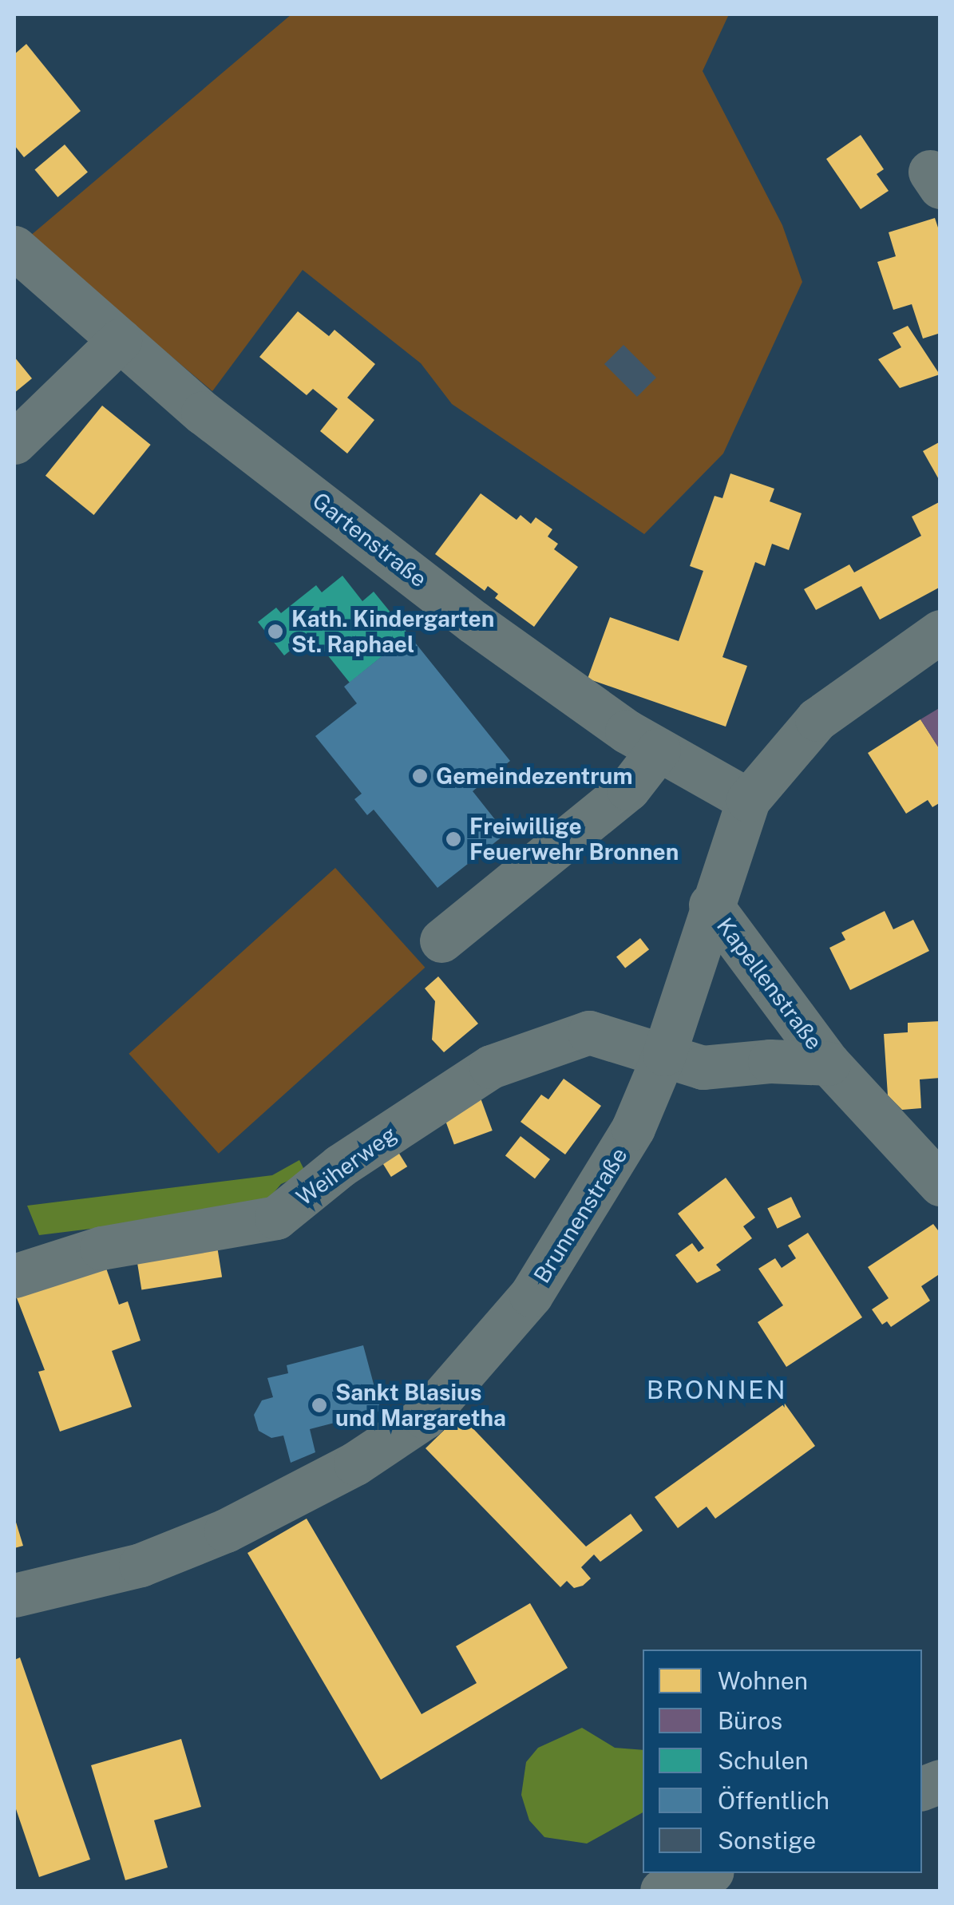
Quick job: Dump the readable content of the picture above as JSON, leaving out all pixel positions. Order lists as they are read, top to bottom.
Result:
{
  "streets": {
    "street": [
      "Gartenstraße",
      "Kapellenstraße",
      "Weiherweg",
      "Brunnenstraße"
    ]
  },
  "crossings": [
    ["Gartenstraße", "Brunnenstraße"],
    ["Kapellenstraße", "Weiherweg"],
    ["Kapellenstraße", "Brunnenstraße"],
    ["Weiherweg", "Brunnenstraße"]
  ],
  "districts": ["BRONNEN"],
  "places": [
    "Kath. Kindergarten St. Raphael",
    "Gemeindezentrum",
    "Freiwillige Feuerwehr Bronnen",
    "Sankt Blasius und Margaretha"
  ],
  "legend": [
    "Wohnen",
    "Büros",
    "Schulen",
    "Öffentlich",
    "Sonstige"
  ]
}
